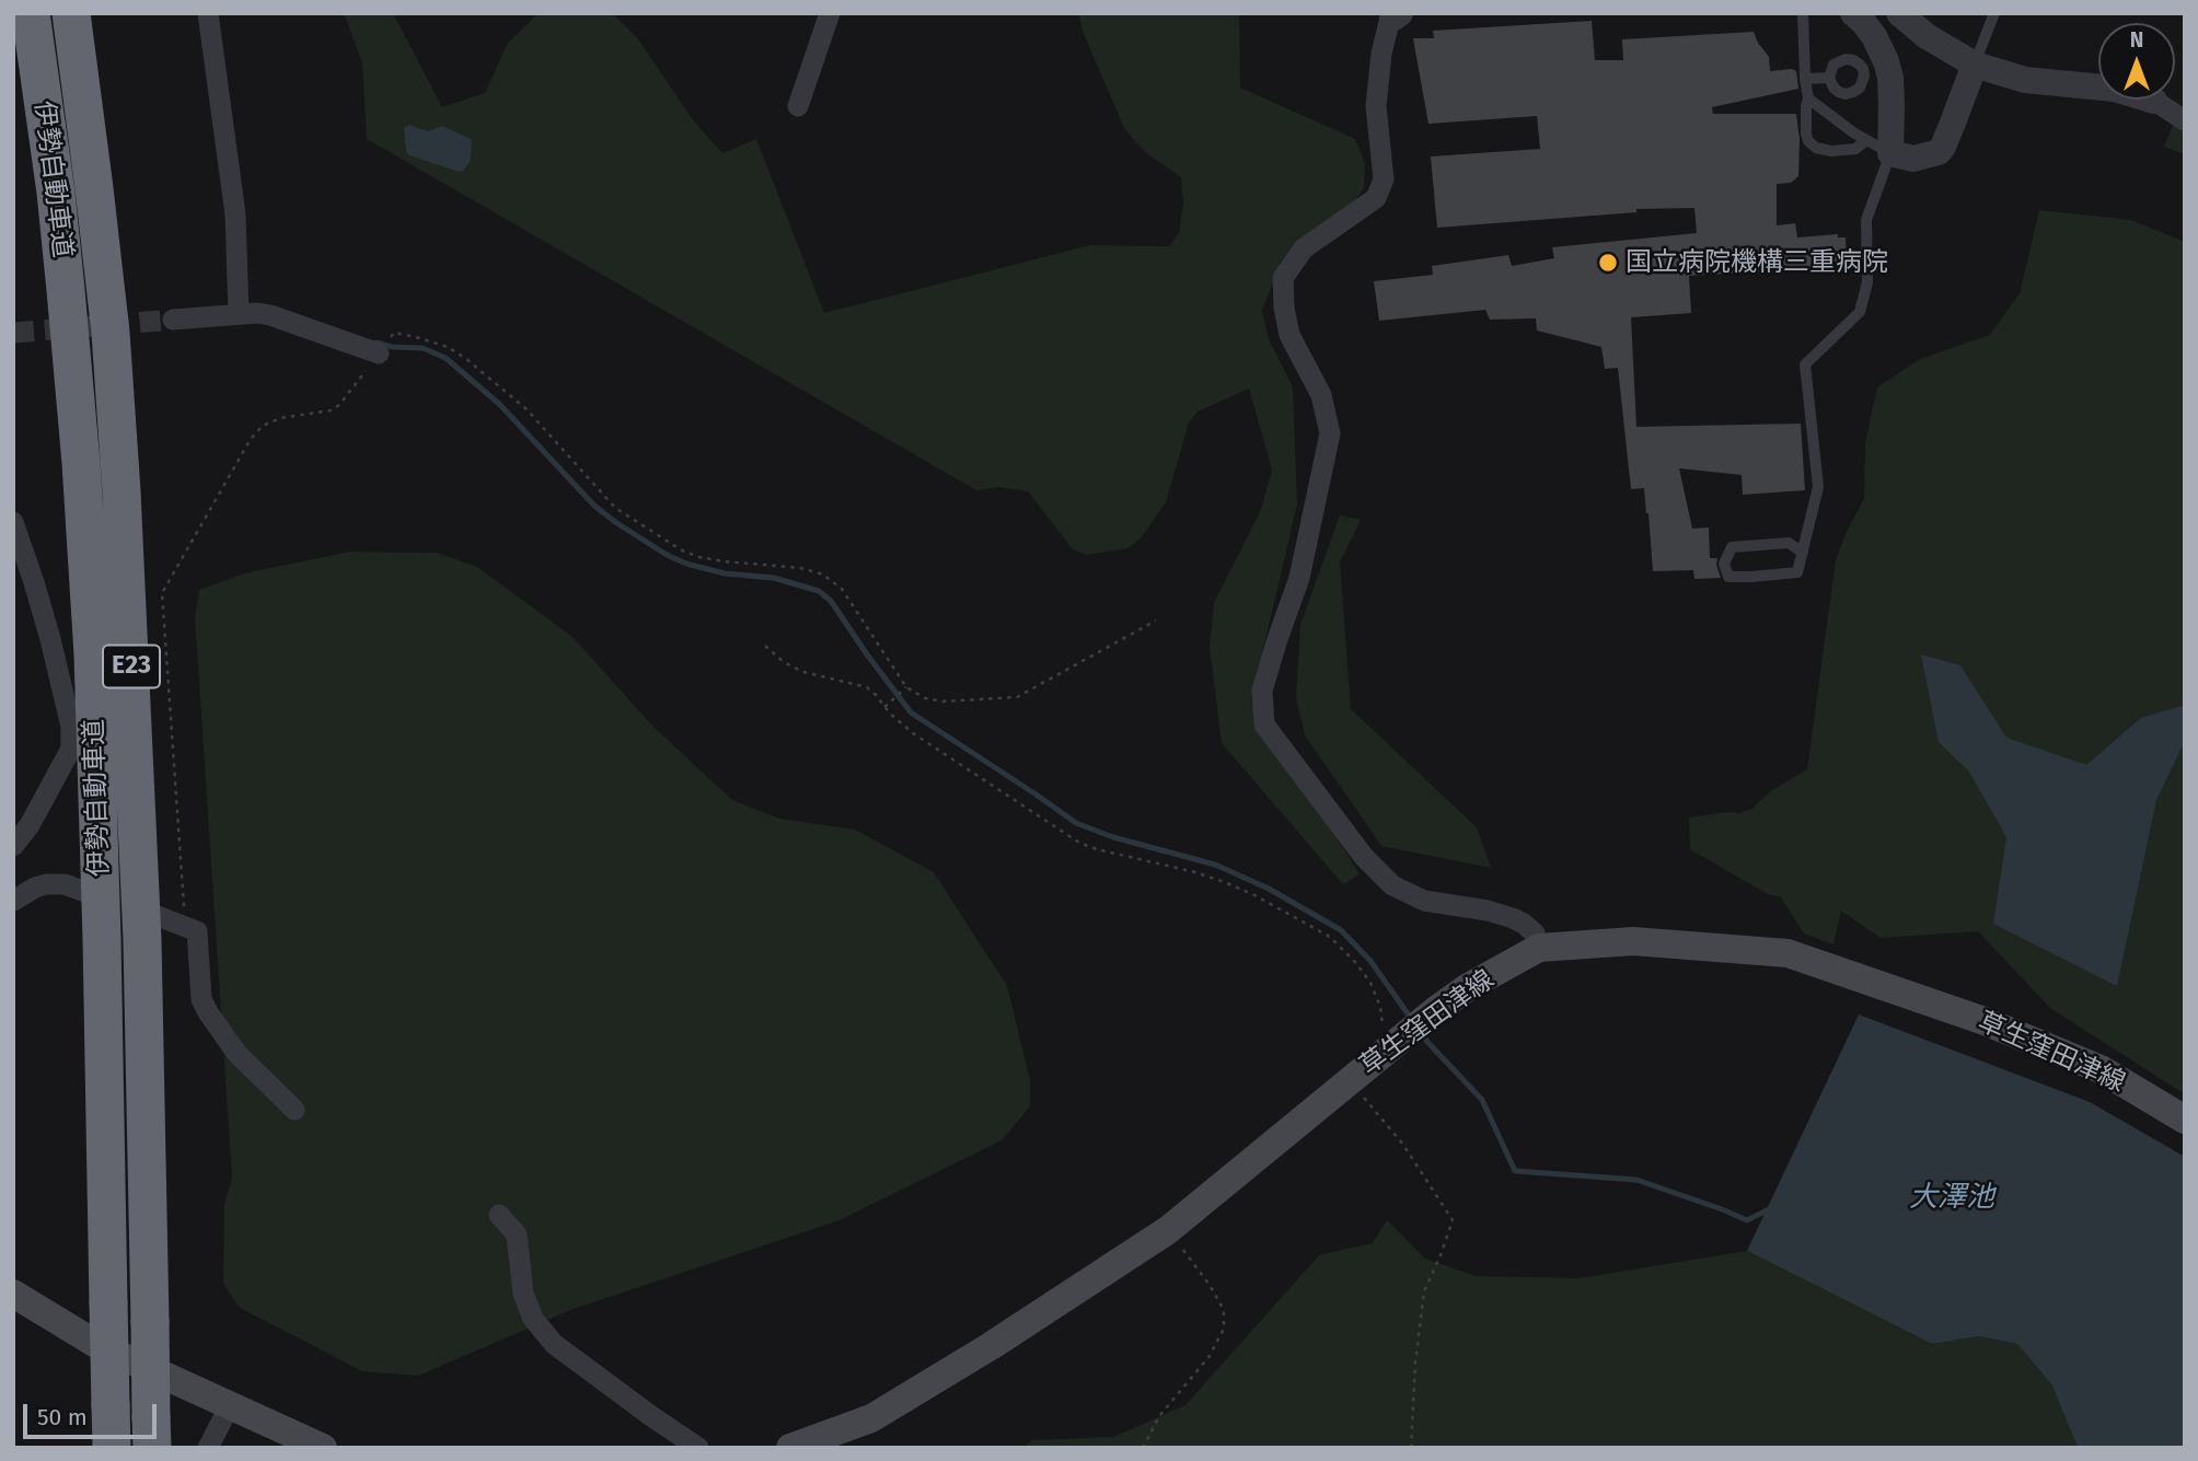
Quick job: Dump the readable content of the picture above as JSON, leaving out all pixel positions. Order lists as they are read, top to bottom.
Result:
{
  "streets": {
    "highway": ["伊勢自動車道", "E23"],
    "main road": ["草生窪田津線"]
  },
  "water": ["大澤池"],
  "places": ["国立病院機構三重病院"],
  "scale_bar": "50 m",
  "north": "top"
}
